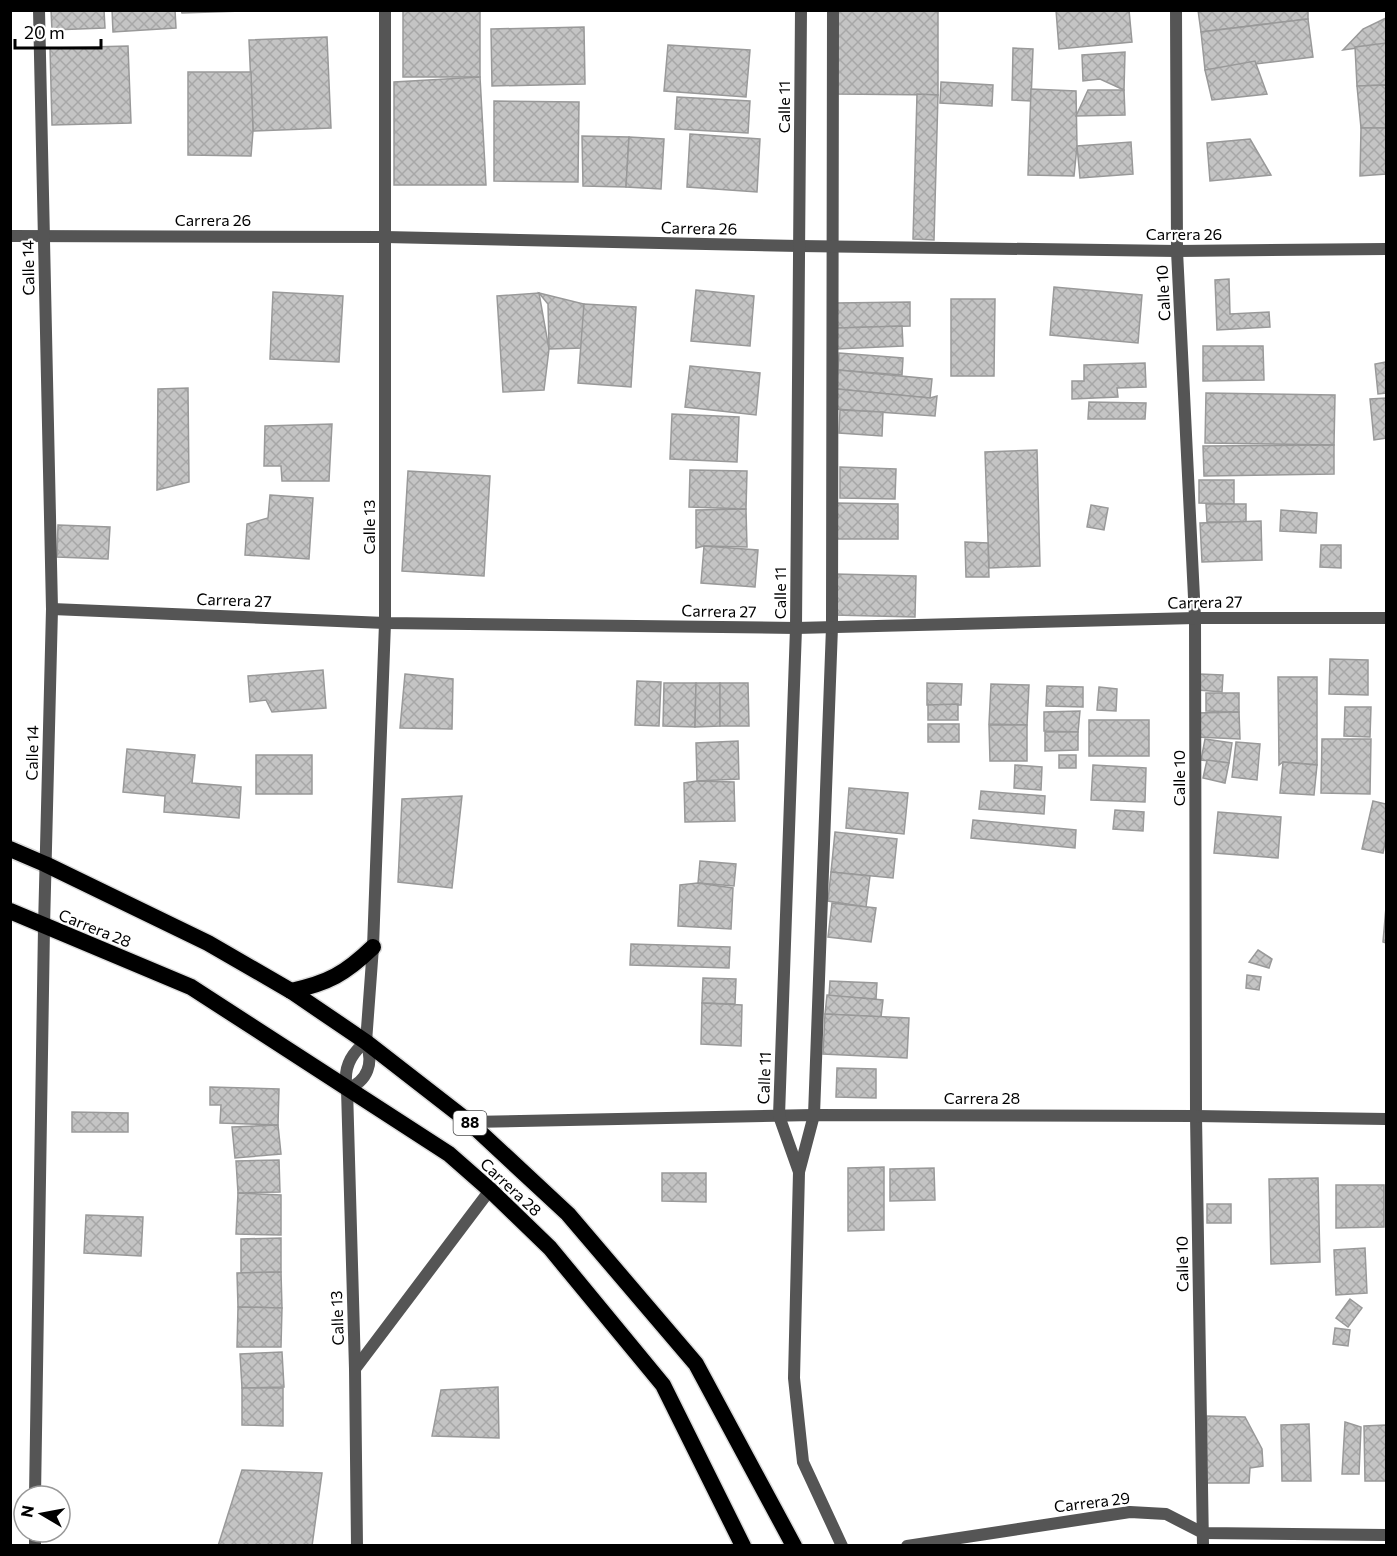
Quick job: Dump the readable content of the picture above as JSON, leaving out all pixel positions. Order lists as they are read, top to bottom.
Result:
{
  "streets": {
    "highway": ["Carrera 28", "88"],
    "street": [
      "Calle 11",
      "Carrera 26",
      "Calle 14",
      "Calle 10",
      "Calle 13",
      "Carrera 27",
      "Carrera 29"
    ]
  },
  "crossings": [
    ["Calle 11", "Carrera 26"],
    ["Calle 11", "Carrera 27"],
    ["Calle 11", "Carrera 28"],
    ["Carrera 26", "Calle 14"],
    ["Carrera 26", "Calle 10"],
    ["Carrera 26", "Calle 13"],
    ["Calle 14", "Carrera 27"],
    ["Calle 14", "Carrera 28"],
    ["Calle 10", "Carrera 27"],
    ["Calle 10", "Carrera 28"],
    ["Calle 10", "Carrera 29"],
    ["Calle 13", "Carrera 27"],
    ["Calle 13", "Carrera 28"]
  ],
  "scale_bar": "20 m",
  "north": "left"
}
